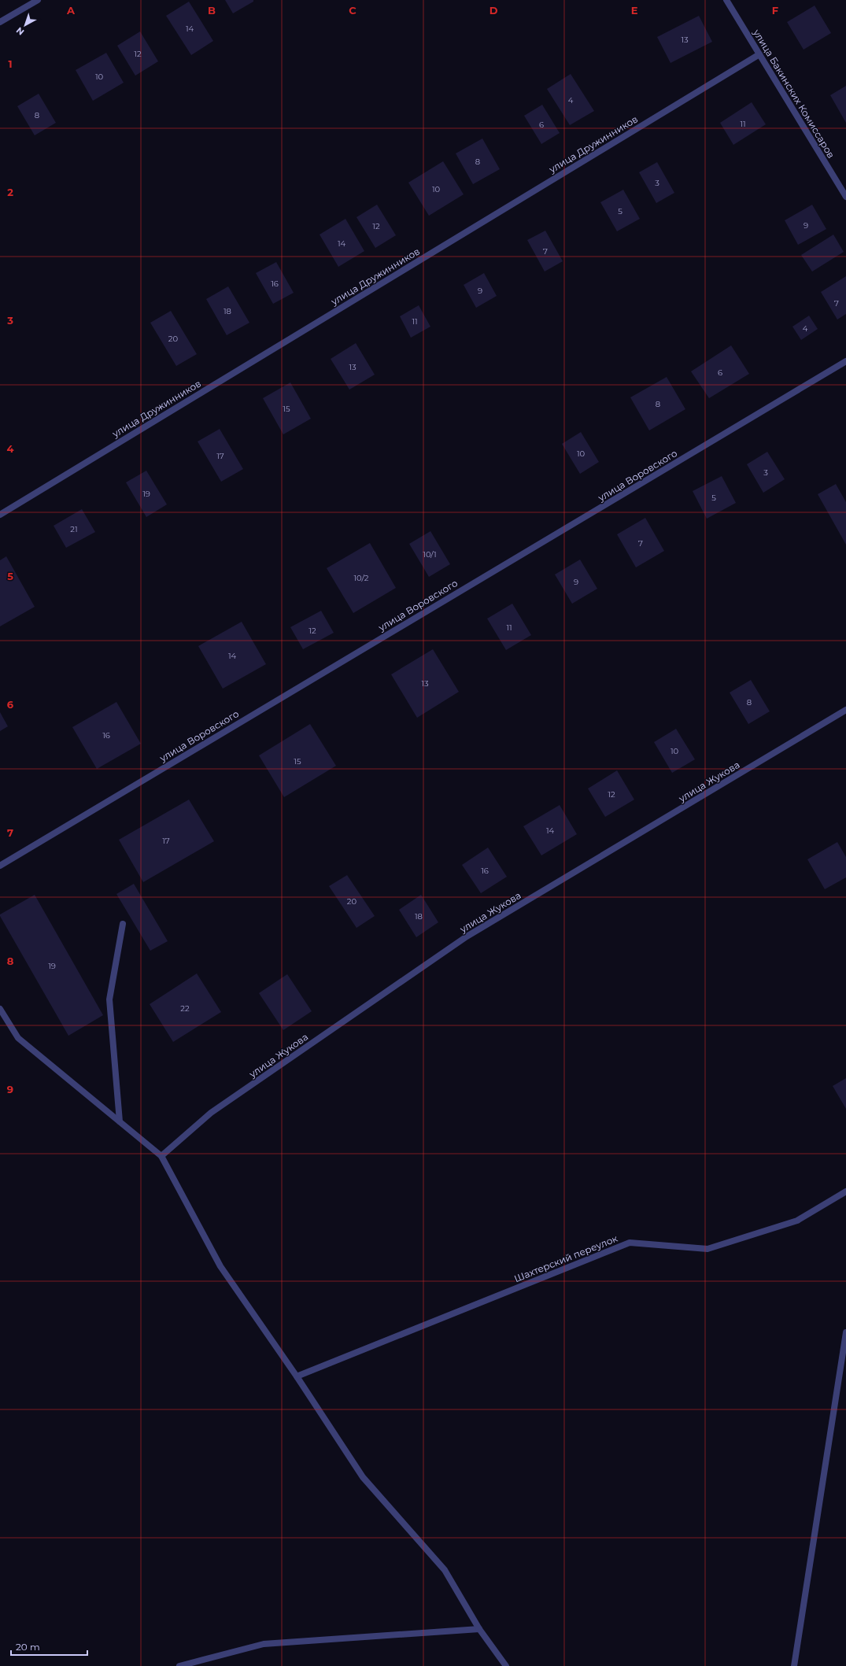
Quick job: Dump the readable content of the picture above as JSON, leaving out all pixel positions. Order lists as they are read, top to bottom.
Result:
{
  "streets": {
    "street": [
      "улица Бакинских Комиссаров",
      "улица Дружинников",
      "улица Воровского",
      "улица Жукова",
      "Шахтерский переулок"
    ]
  },
  "crossings": [
    ["улица Бакинских Комиссаров", "улица Дружинников"]
  ],
  "house_numbers": [
    "14",
    "13",
    "12",
    "10",
    "4",
    "8",
    "11",
    "6",
    "8",
    "3",
    "10",
    "5",
    "9",
    "12",
    "14",
    "7",
    "16",
    "9",
    "7",
    "18",
    "11",
    "4",
    "20",
    "13",
    "6",
    "8",
    "15",
    "10",
    "17",
    "3",
    "19",
    "5",
    "21",
    "7",
    "10/1",
    "10/2",
    "9",
    "11",
    "12",
    "14",
    "13",
    "8",
    "16",
    "10",
    "15",
    "12",
    "14",
    "17",
    "16",
    "20",
    "18",
    "19",
    "22"
  ],
  "scale_bar": "20 m",
  "north": "bottom left",
  "grid": {
    "columns": [
      "A",
      "B",
      "C",
      "D",
      "E",
      "F"
    ],
    "rows": [
      "1",
      "2",
      "3",
      "4",
      "5",
      "6",
      "7",
      "8",
      "9"
    ]
  }
}
